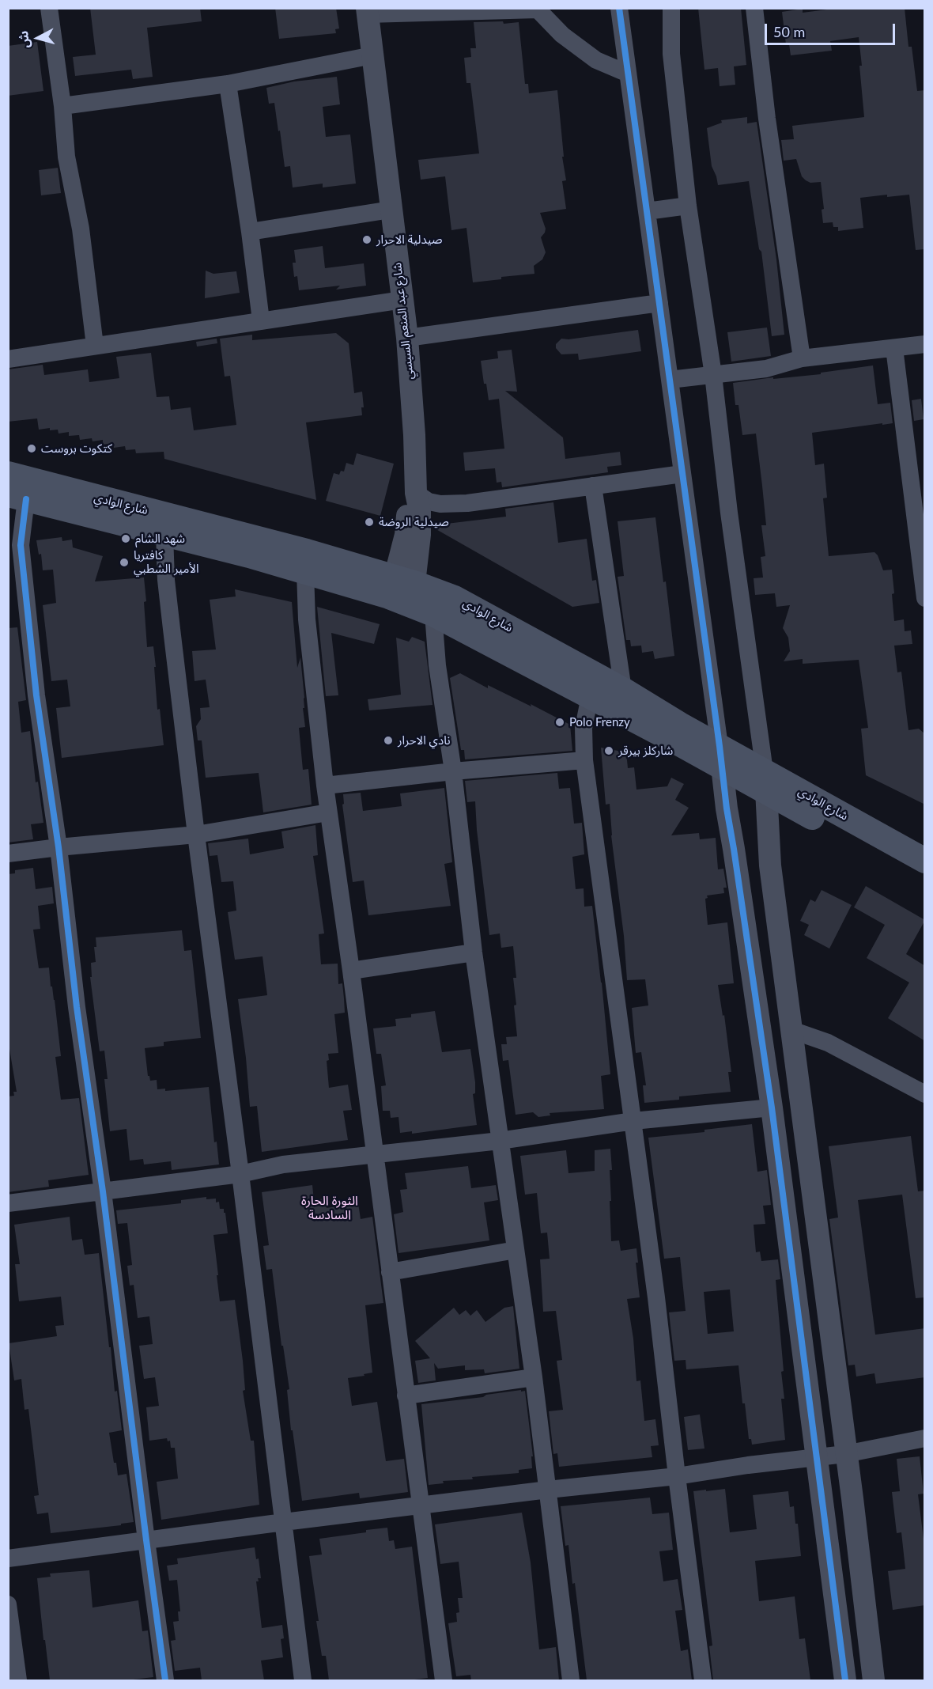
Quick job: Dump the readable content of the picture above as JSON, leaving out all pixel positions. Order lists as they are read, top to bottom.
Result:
{
  "streets": {
    "main road": ["شارع الوادي"],
    "street": ["شارع عبد المنعم السيسي"]
  },
  "crossings": [
    ["شارع عبد المنعم السيسي", "شارع الوادي"]
  ],
  "districts": ["الثورة الحارة السادسة"],
  "places": [
    "صيدلية الاحرار",
    "كتكوت بروست",
    "صيدلية الروضة",
    "شهد الشام",
    "كافتريا الأمير الشطبي",
    "Polo Frenzy",
    "نادي الاحرار",
    "شاركلز بيرقر"
  ],
  "scale_bar": "50 m",
  "north": "left"
}
